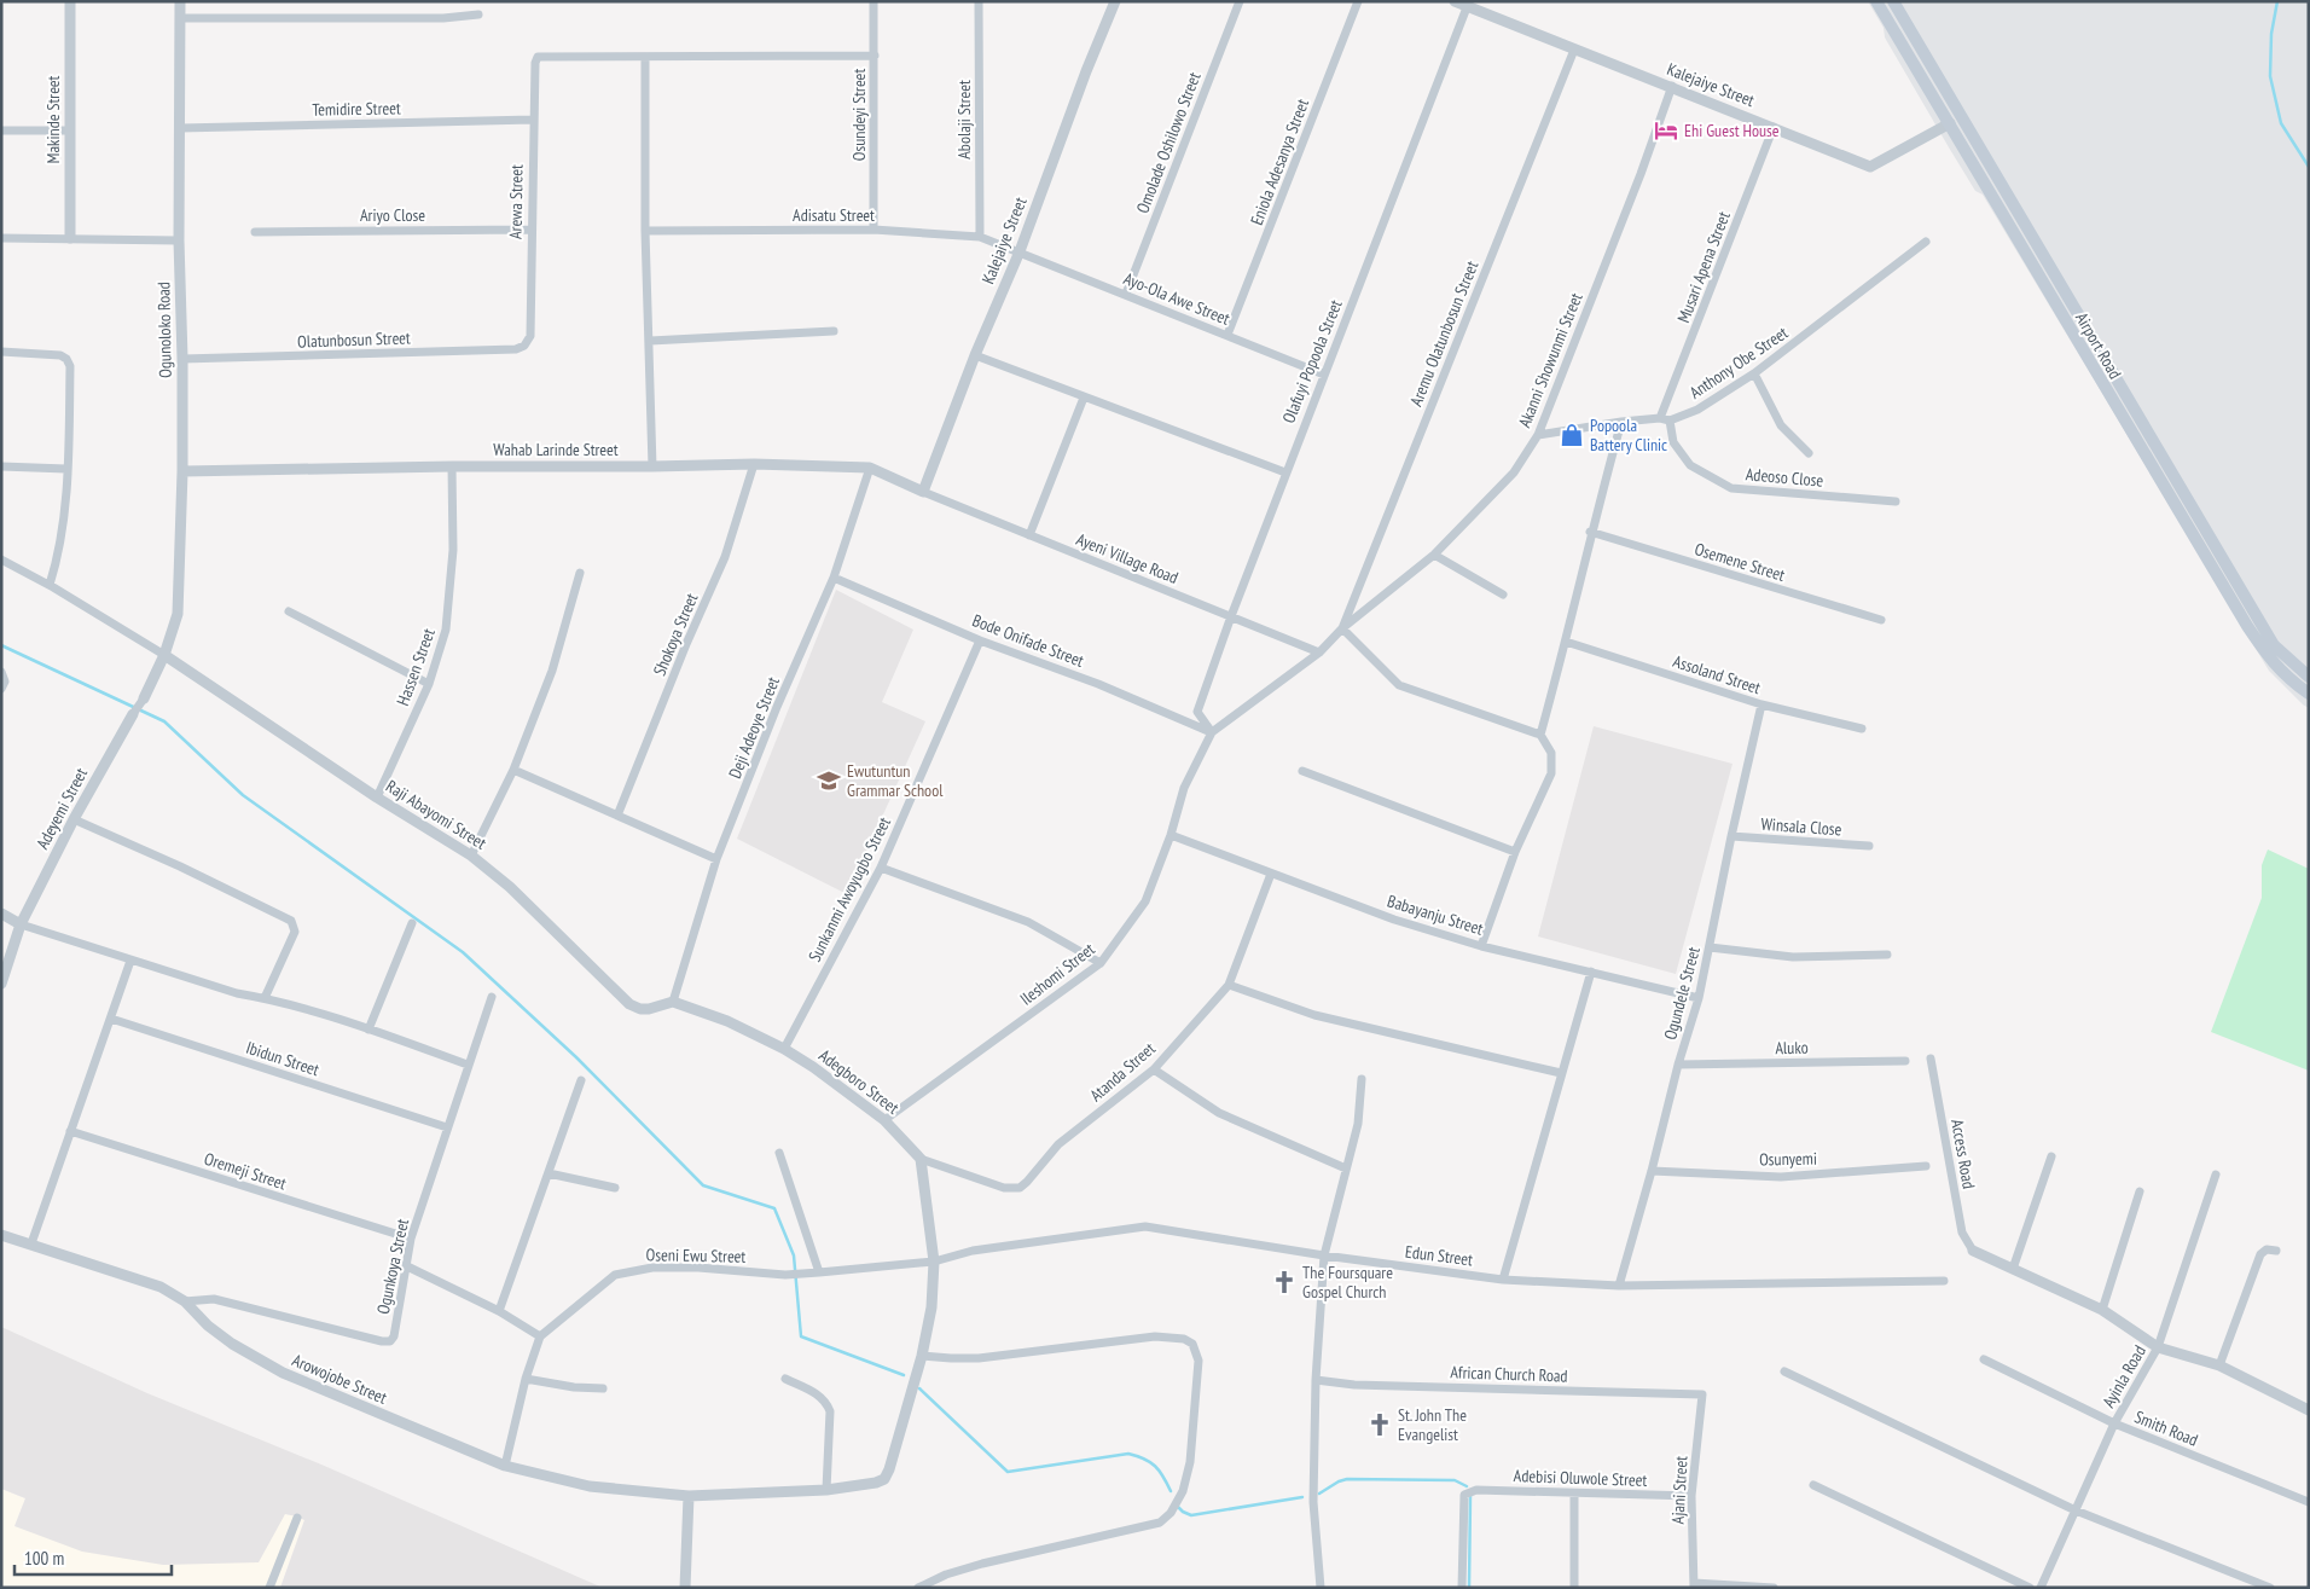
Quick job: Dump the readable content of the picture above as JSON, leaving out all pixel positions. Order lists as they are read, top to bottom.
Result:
{
  "streets": {
    "main road": ["Airport Road"],
    "street": [
      "Kalejaiye Street",
      "Temidire Street",
      "Osundeyi Street",
      "Makinde Street",
      "Abolaji Street",
      "Omolade Oshilowo Street",
      "Eniola Adesanya Street",
      "Arewa Street",
      "Ariyo Close",
      "Adisatu Street",
      "Musari Apena Street",
      "Ayo-Ola Awe Street",
      "Ogunoloko Road",
      "Aremu Olatunbosun Street",
      "Olatunbosun Street",
      "Akanni Showunmi Street",
      "Olafuyi Popoola Street",
      "Anthony Obe Street",
      "Wahab Larinde Street",
      "Adeoso Close",
      "Ayeni Village Road",
      "Osemene Street",
      "Shokoya Street",
      "Bode Onifade Street",
      "Hassen Street",
      "Assoland Street",
      "Deji Adeoye Street",
      "Adeyemi Street",
      "Raji Abayomi Street",
      "Winsala Close",
      "Sunkanmi Awoyugbo Street",
      "Babayanju Street",
      "Ileshomi Street",
      "Ogundele Street",
      "Aluko",
      "Ibidun Street",
      "Atanda Street",
      "Adegboro Street",
      "Access Road",
      "Osunyemi",
      "Oremeji Street",
      "Oseni Ewu Street",
      "Edun Street",
      "Ogunkoya Street",
      "African Church Road",
      "Ayinla Road",
      "Arowojobe Street",
      "Smith Road",
      "Adebisi Oluwole Street",
      "Ajani Street"
    ]
  },
  "crossings": [
    ["Kalejaiye Street", "Adisatu Street"],
    ["Kalejaiye Street", "Musari Apena Street"],
    ["Kalejaiye Street", "Ayo-Ola Awe Street"],
    ["Kalejaiye Street", "Aremu Olatunbosun Street"],
    ["Kalejaiye Street", "Airport Road"],
    ["Kalejaiye Street", "Akanni Showunmi Street"],
    ["Kalejaiye Street", "Olafuyi Popoola Street"],
    ["Kalejaiye Street", "Wahab Larinde Street"],
    ["Kalejaiye Street", "Ayeni Village Road"],
    ["Temidire Street", "Arewa Street"],
    ["Temidire Street", "Ogunoloko Road"],
    ["Osundeyi Street", "Adisatu Street"],
    ["Abolaji Street", "Adisatu Street"],
    ["Omolade Oshilowo Street", "Ayo-Ola Awe Street"],
    ["Eniola Adesanya Street", "Ayo-Ola Awe Street"],
    ["Arewa Street", "Ariyo Close"],
    ["Arewa Street", "Olatunbosun Street"],
    ["Adisatu Street", "Ayo-Ola Awe Street"],
    ["Musari Apena Street", "Anthony Obe Street"],
    ["Musari Apena Street", "Adeoso Close"],
    ["Ayo-Ola Awe Street", "Olafuyi Popoola Street"],
    ["Ogunoloko Road", "Olatunbosun Street"],
    ["Ogunoloko Road", "Wahab Larinde Street"],
    ["Ogunoloko Road", "Adeyemi Street"],
    ["Ogunoloko Road", "Raji Abayomi Street"],
    ["Aremu Olatunbosun Street", "Akanni Showunmi Street"],
    ["Akanni Showunmi Street", "Olafuyi Popoola Street"],
    ["Akanni Showunmi Street", "Anthony Obe Street"],
    ["Akanni Showunmi Street", "Ayeni Village Road"],
    ["Akanni Showunmi Street", "Bode Onifade Street"],
    ["Akanni Showunmi Street", "Ileshomi Street"],
    ["Olafuyi Popoola Street", "Ayeni Village Road"],
    ["Olafuyi Popoola Street", "Bode Onifade Street"],
    ["Olafuyi Popoola Street", "Ileshomi Street"],
    ["Anthony Obe Street", "Adeoso Close"],
    ["Wahab Larinde Street", "Ayeni Village Road"],
    ["Wahab Larinde Street", "Shokoya Street"],
    ["Wahab Larinde Street", "Hassen Street"],
    ["Wahab Larinde Street", "Deji Adeoye Street"],
    ["Bode Onifade Street", "Deji Adeoye Street"],
    ["Bode Onifade Street", "Sunkanmi Awoyugbo Street"],
    ["Bode Onifade Street", "Ileshomi Street"],
    ["Hassen Street", "Raji Abayomi Street"],
    ["Assoland Street", "Ogundele Street"],
    ["Deji Adeoye Street", "Raji Abayomi Street"],
    ["Deji Adeoye Street", "Adegboro Street"],
    ["Adeyemi Street", "Raji Abayomi Street"],
    ["Raji Abayomi Street", "Adegboro Street"],
    ["Winsala Close", "Ogundele Street"],
    ["Sunkanmi Awoyugbo Street", "Adegboro Street"],
    ["Babayanju Street", "Ileshomi Street"],
    ["Babayanju Street", "Ogundele Street"],
    ["Babayanju Street", "Atanda Street"],
    ["Ileshomi Street", "Adegboro Street"],
    ["Ogundele Street", "Aluko"],
    ["Ogundele Street", "Osunyemi"],
    ["Ogundele Street", "Edun Street"],
    ["Ibidun Street", "Ogunkoya Street"],
    ["Atanda Street", "Adegboro Street"],
    ["Oremeji Street", "Ogunkoya Street"],
    ["Oseni Ewu Street", "Edun Street"],
    ["Ogunkoya Street", "Arowojobe Street"],
    ["African Church Road", "Ajani Street"],
    ["Ayinla Road", "Smith Road"],
    ["Adebisi Oluwole Street", "Ajani Street"]
  ],
  "places": {
    "hotel": ["Ehi Guest House"],
    "shop": ["Popoola Battery Clinic"],
    "school or university": ["Ewutuntun Grammar School"],
    "church": ["The Foursquare Gospel Church", "St. John The Evangelist"]
  },
  "scale_bar": "100 m"
}
